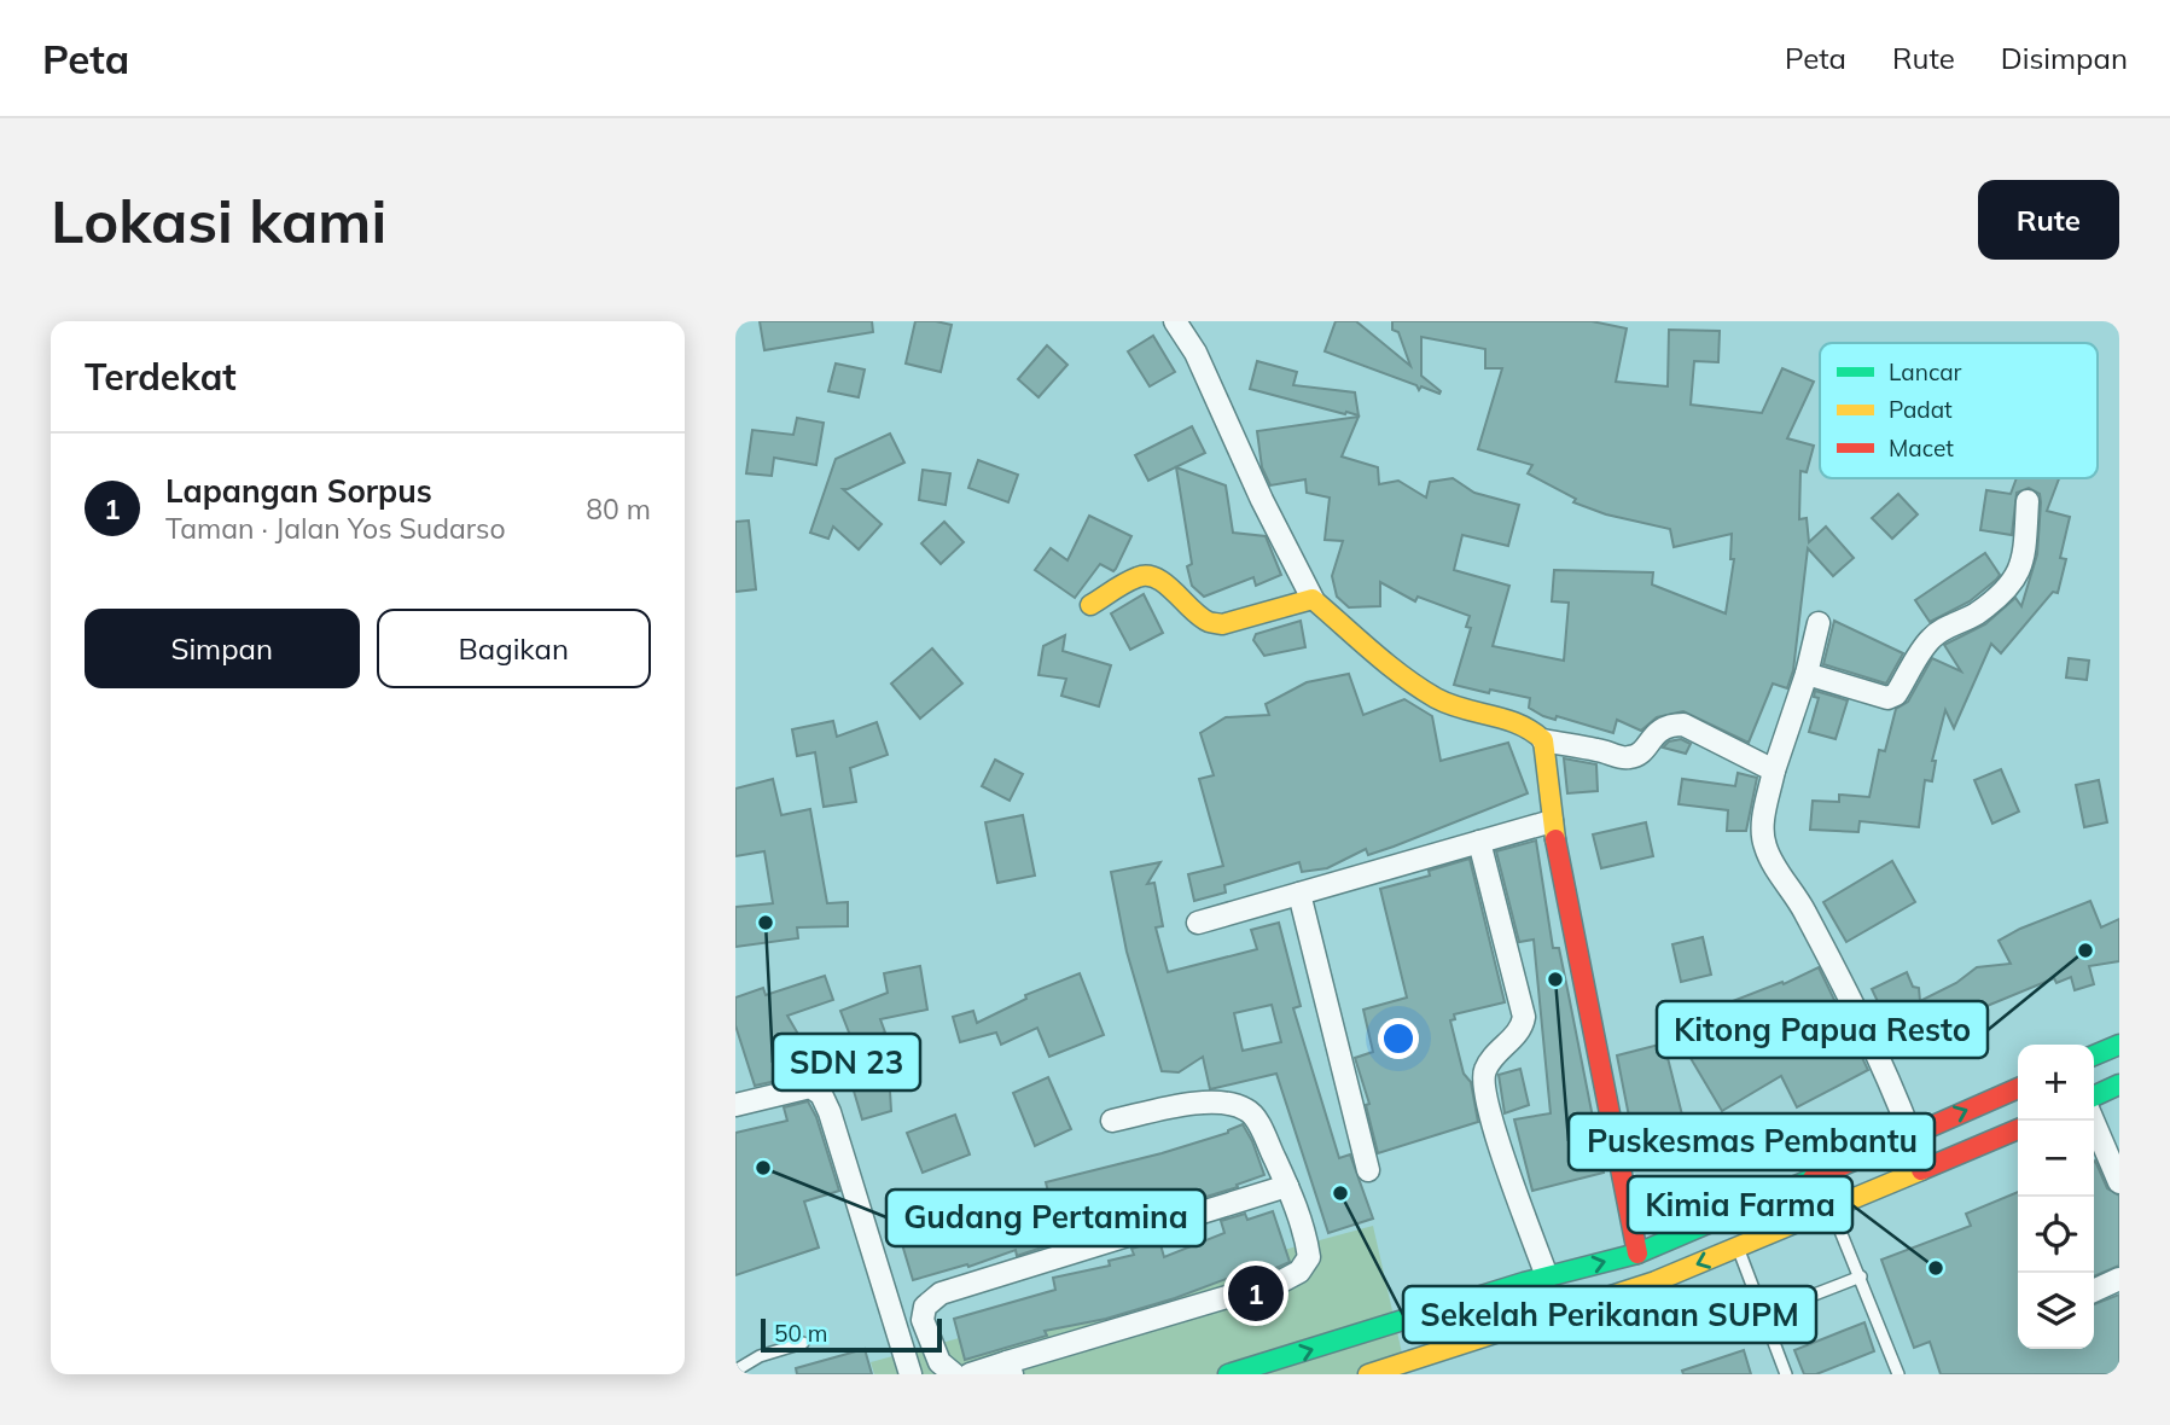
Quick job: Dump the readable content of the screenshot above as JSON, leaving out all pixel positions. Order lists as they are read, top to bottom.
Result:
{
  "places": [
    "SDN 23",
    "Kitong Papua Resto",
    "Puskesmas Pembantu",
    "Gudang Pertamina",
    "Sekelah Perikanan SUPM",
    "Kimia Farma"
  ],
  "legend": ["Lancar", "Padat", "Macet"],
  "scale_bar": "50 m",
  "page": {
    "header": "Peta",
    "nav": ["Peta", "Rute", "Disimpan"],
    "buttons": [
      "Rute",
      ["Simpan", "Bagikan"]
    ],
    "title": "Lokasi kami",
    "heading": "Terdekat",
    "list": [
      {
        "mark": "1",
        "name": "Lapangan Sorpus",
        "note": "Taman · Jalan Yos Sudarso",
        "value": "80 m"
      }
    ],
    "map_buttons": ["+", "−"],
    "pins": "1",
    "scale": "50 m"
  }
}
